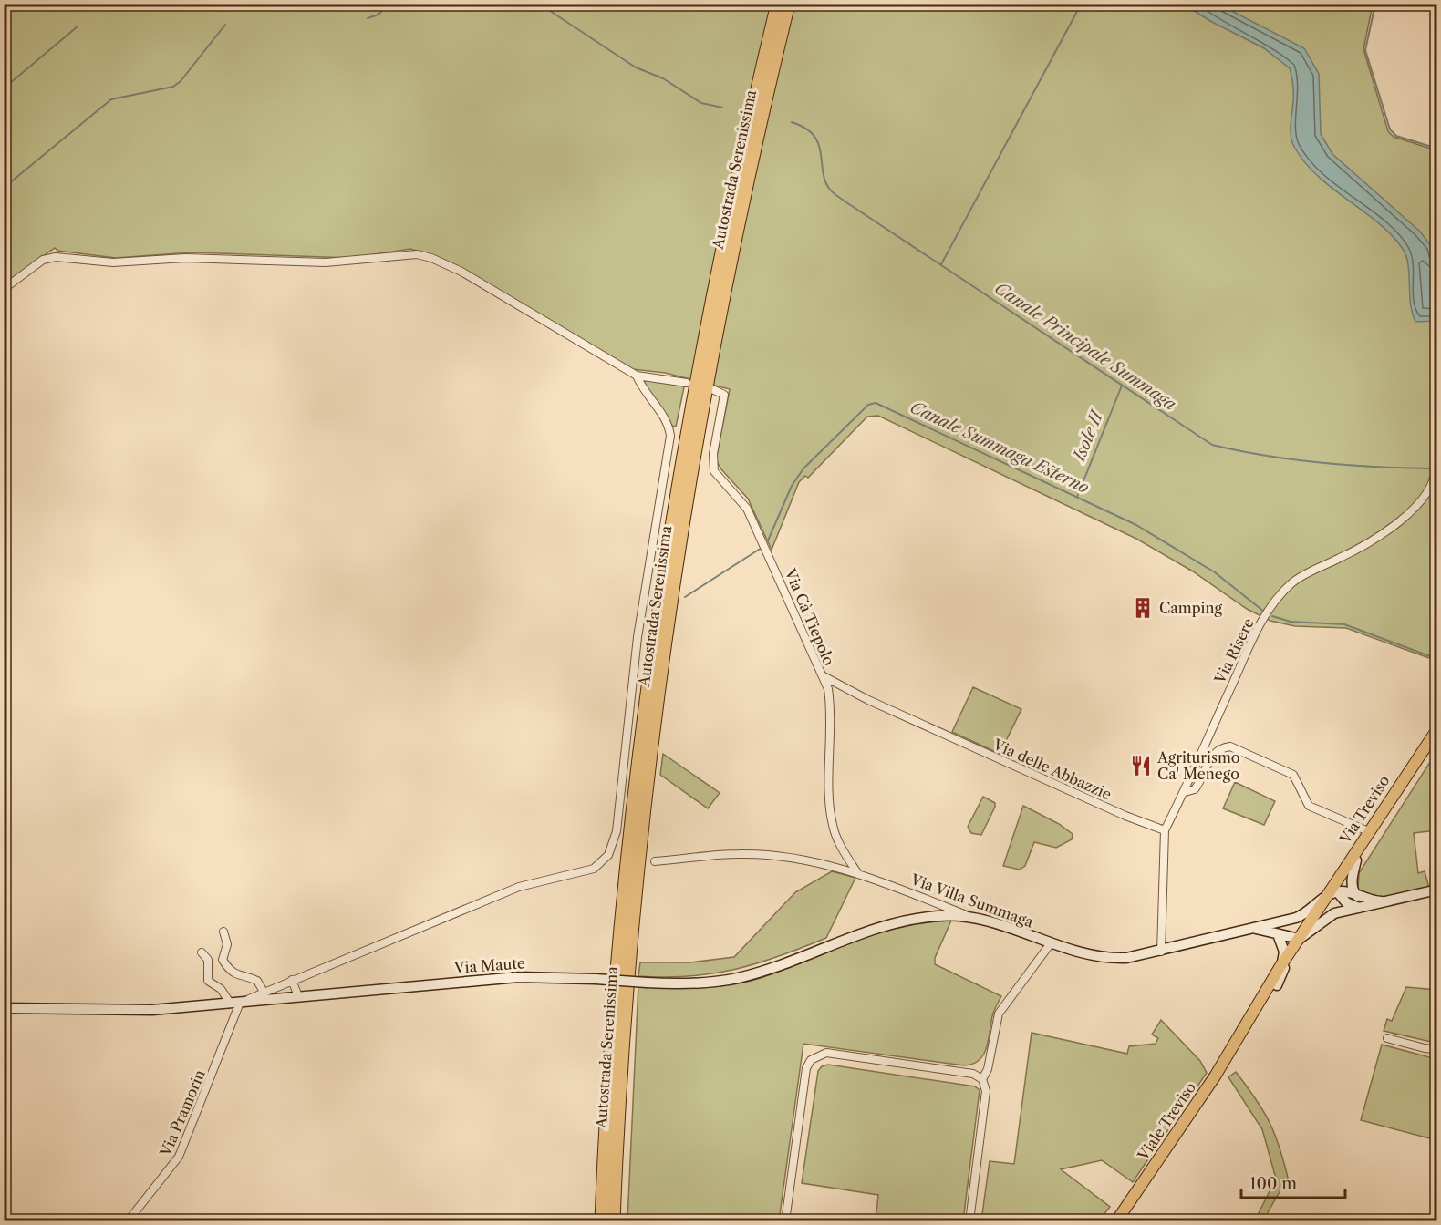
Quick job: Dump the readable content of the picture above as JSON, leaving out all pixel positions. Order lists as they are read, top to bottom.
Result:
{
  "streets": {
    "highway": ["Autostrada Serenissima"],
    "main road": ["Via Treviso", "Viale Treviso"],
    "street": [
      "Via Cà Tiepolo",
      "Via Risere",
      "Via delle Abbazzie",
      "Via Villa Summaga",
      "Via Maute",
      "Via Pramorin"
    ]
  },
  "crossings": [
    ["Via Cà Tiepolo", "Via delle Abbazzie"],
    ["Via Cà Tiepolo", "Via Villa Summaga"],
    ["Via Risere", "Via delle Abbazzie"],
    ["Via Risere", "Via Treviso"],
    ["Via Treviso", "Via Villa Summaga"],
    ["Via Treviso", "Viale Treviso"],
    ["Via Villa Summaga", "Via Maute"],
    ["Via Villa Summaga", "Viale Treviso"],
    ["Via Maute", "Via Pramorin"]
  ],
  "water": ["Canale Principale Summaga", "Isole II", "Canale Summaga Esterno"],
  "places": {
    "building": ["Camping"],
    "restaurant": ["Agriturismo Ca' Menego"]
  },
  "scale_bar": "100 m"
}
